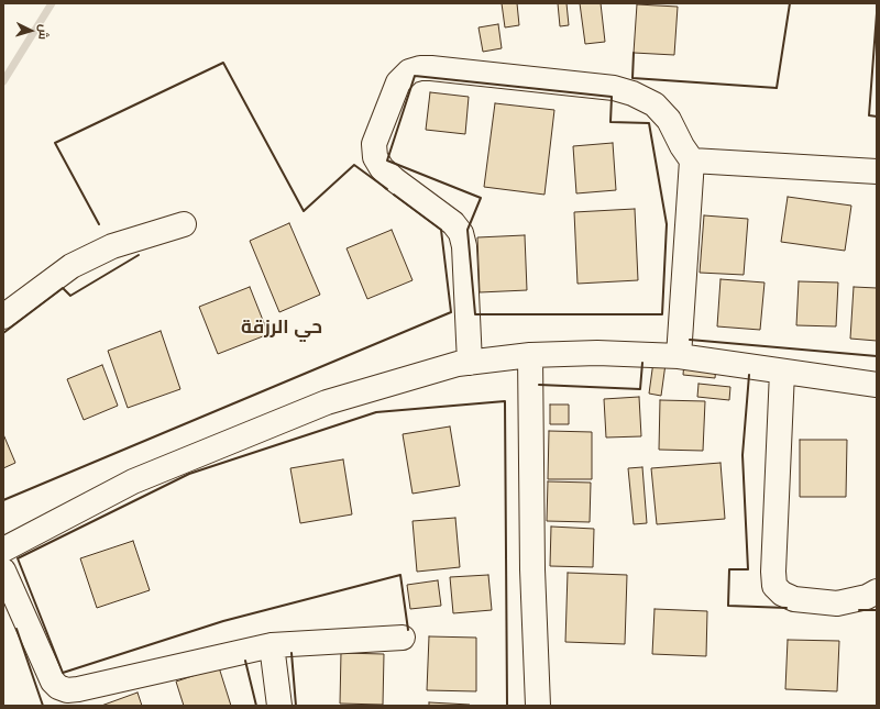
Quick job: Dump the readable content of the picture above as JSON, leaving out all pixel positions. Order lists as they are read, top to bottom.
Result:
{
  "districts": ["حي الرزقة"],
  "north": "right"
}
